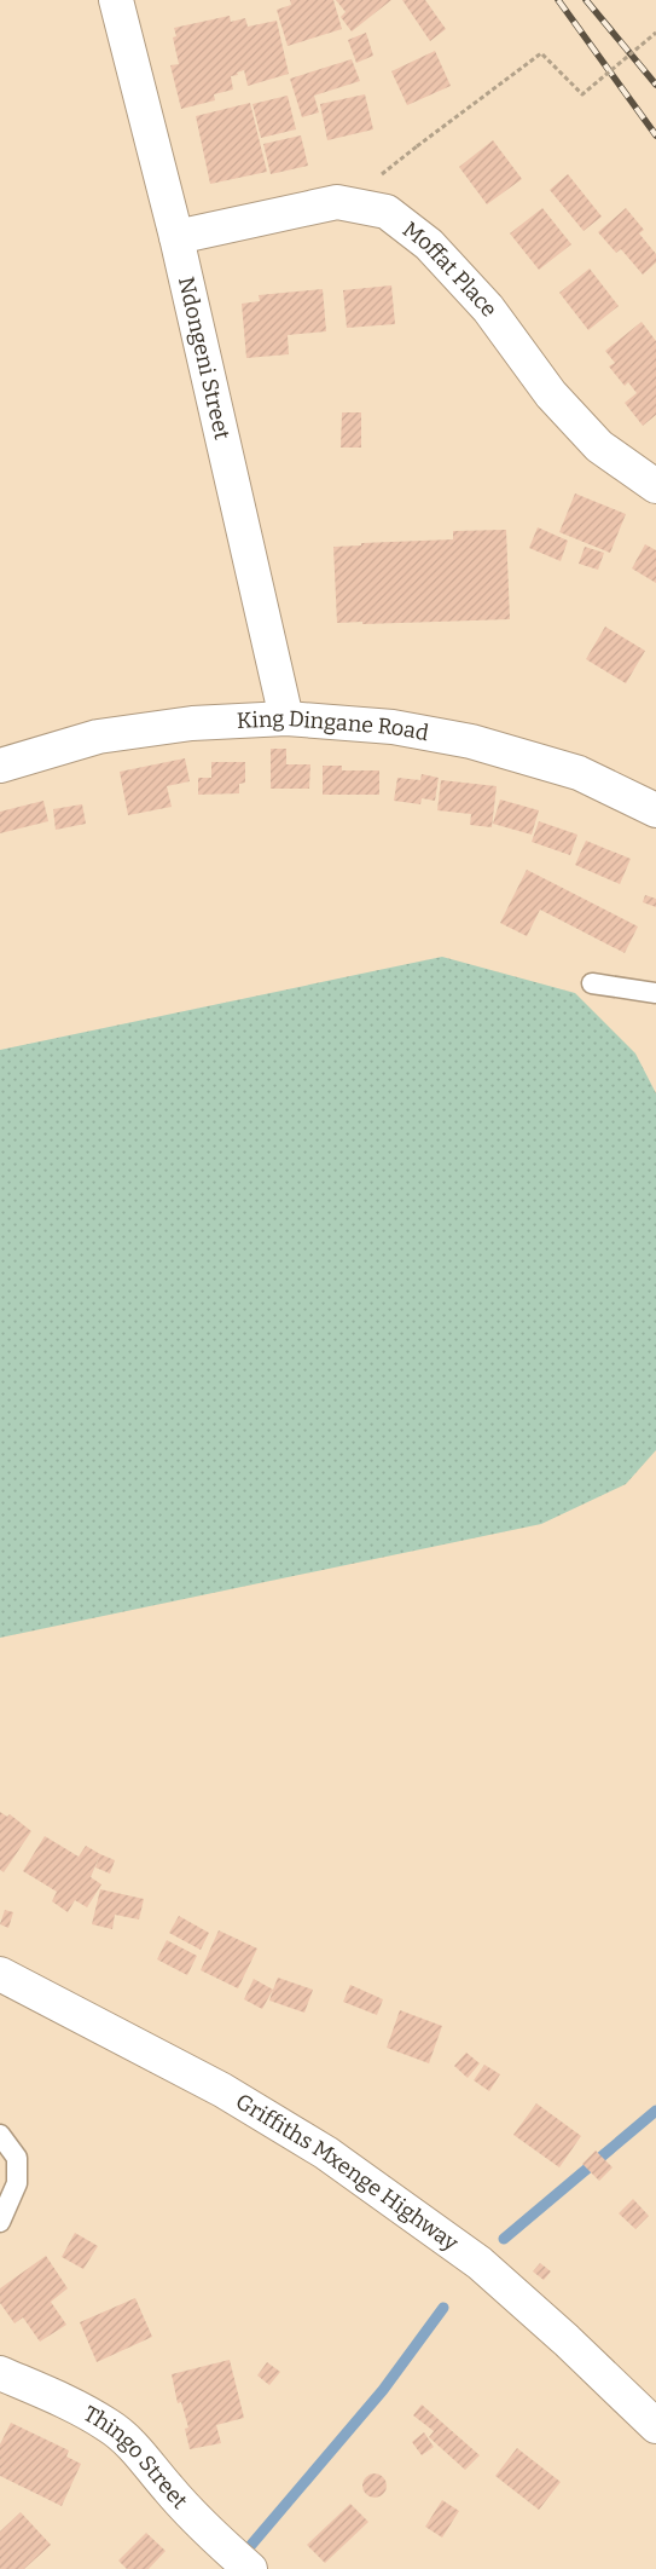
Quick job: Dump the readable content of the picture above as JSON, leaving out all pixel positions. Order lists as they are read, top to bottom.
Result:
{
  "streets": {
    "street": [
      "Moffat Place",
      "Ndongeni Street",
      "King Dingane Road",
      "Griffiths Mxenge Highway",
      "Thingo Street"
    ]
  },
  "crossings": [
    ["Moffat Place", "Ndongeni Street"],
    ["Ndongeni Street", "King Dingane Road"]
  ]
}
